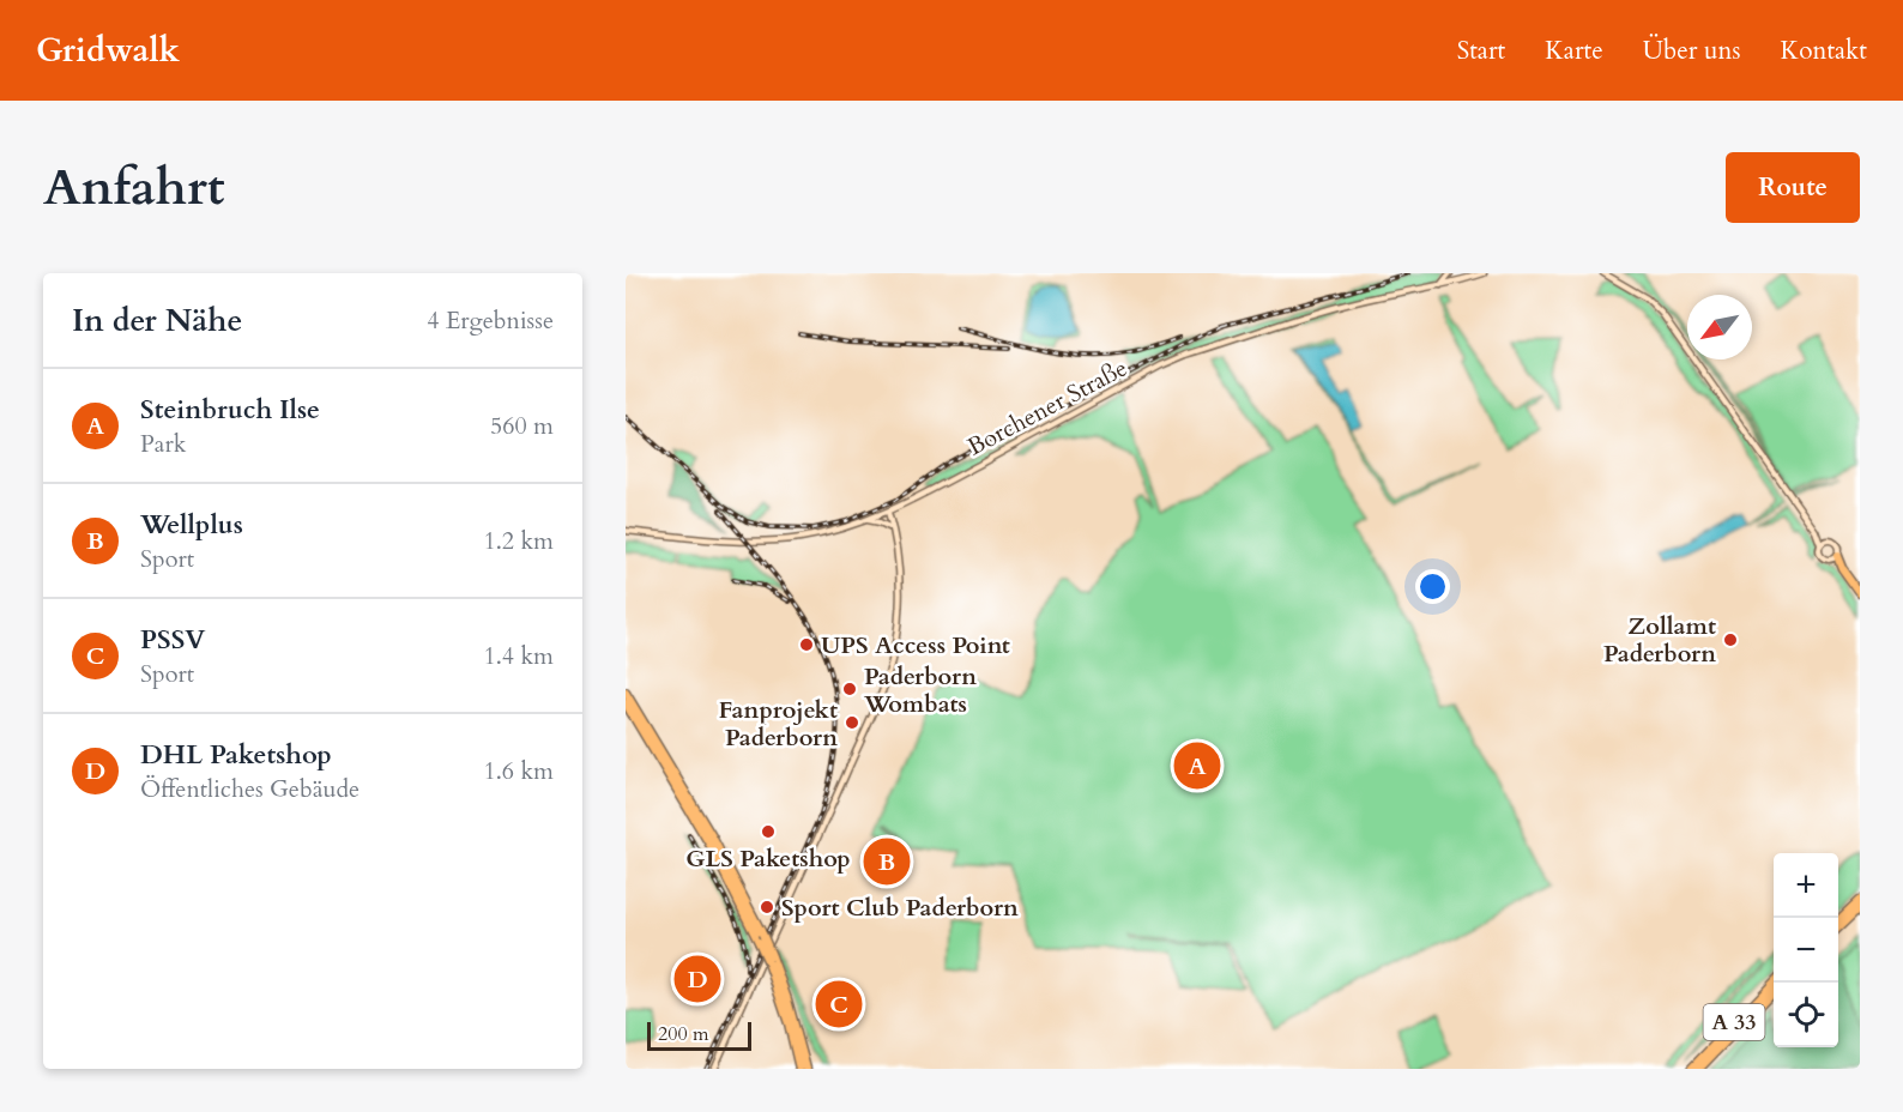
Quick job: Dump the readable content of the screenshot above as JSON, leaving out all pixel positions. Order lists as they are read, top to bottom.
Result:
{
  "streets": {
    "highway": ["A 33"],
    "main road": ["Borchener Straße"]
  },
  "places": [
    "Zollamt Paderborn",
    "UPS Access Point",
    "Paderborn Wombats",
    "Fanprojekt Paderborn",
    "GLS Paketshop",
    "Sport Club Paderborn"
  ],
  "scale_bar": "200 m",
  "north": "bottom left",
  "page": {
    "header": "Gridwalk",
    "nav": [
      "Start",
      "Karte",
      "Über uns",
      "Kontakt"
    ],
    "buttons": "Route",
    "title": "Anfahrt",
    "heading": ["In der Nähe", "4 Ergebnisse"],
    "list": [
      {
        "mark": "A",
        "name": "Steinbruch Ilse",
        "note": "Park",
        "value": "560 m"
      },
      {
        "mark": "B",
        "name": "Wellplus",
        "note": "Sport",
        "value": "1.2 km"
      },
      {
        "mark": "C",
        "name": "PSSV",
        "note": "Sport",
        "value": "1.4 km"
      },
      {
        "mark": "D",
        "name": "DHL Paketshop",
        "note": "Öffentliches Gebäude",
        "value": "1.6 km"
      }
    ],
    "pins": [
      "A",
      "B",
      "D",
      "C"
    ],
    "map_buttons": ["+", "−"],
    "scale": "200 m"
  }
}
